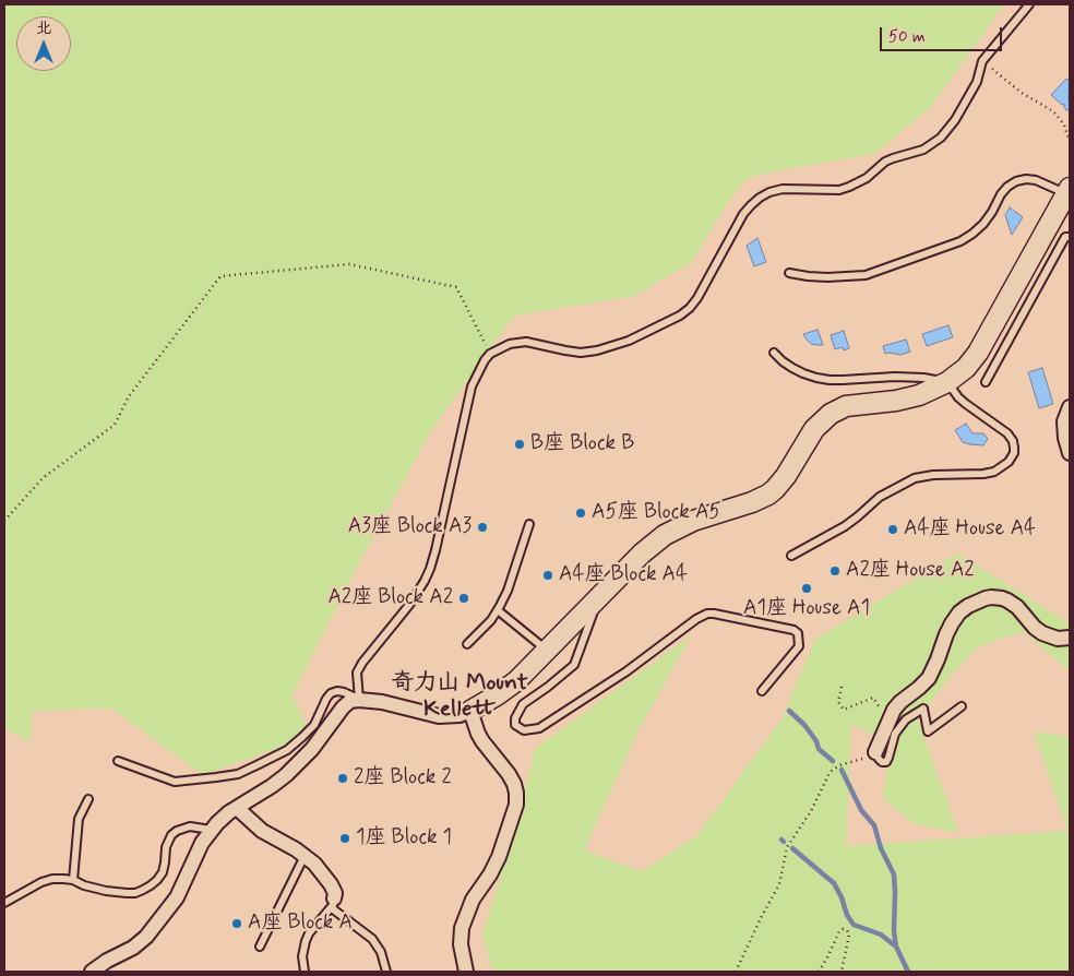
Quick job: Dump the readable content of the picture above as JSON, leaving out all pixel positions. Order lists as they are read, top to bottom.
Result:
{
  "districts": ["奇力山 Mount Kellett"],
  "places": [
    "B座 Block B",
    "A5座 Block A5",
    "A3座 Block A3",
    "A4座 House A4",
    "A2座 House A2",
    "A4座 Block A4",
    "A1座 House A1",
    "A2座 Block A2",
    "2座 Block 2",
    "1座 Block 1",
    "A座 Block A"
  ],
  "scale_bar": "50 m",
  "north": "top"
}
